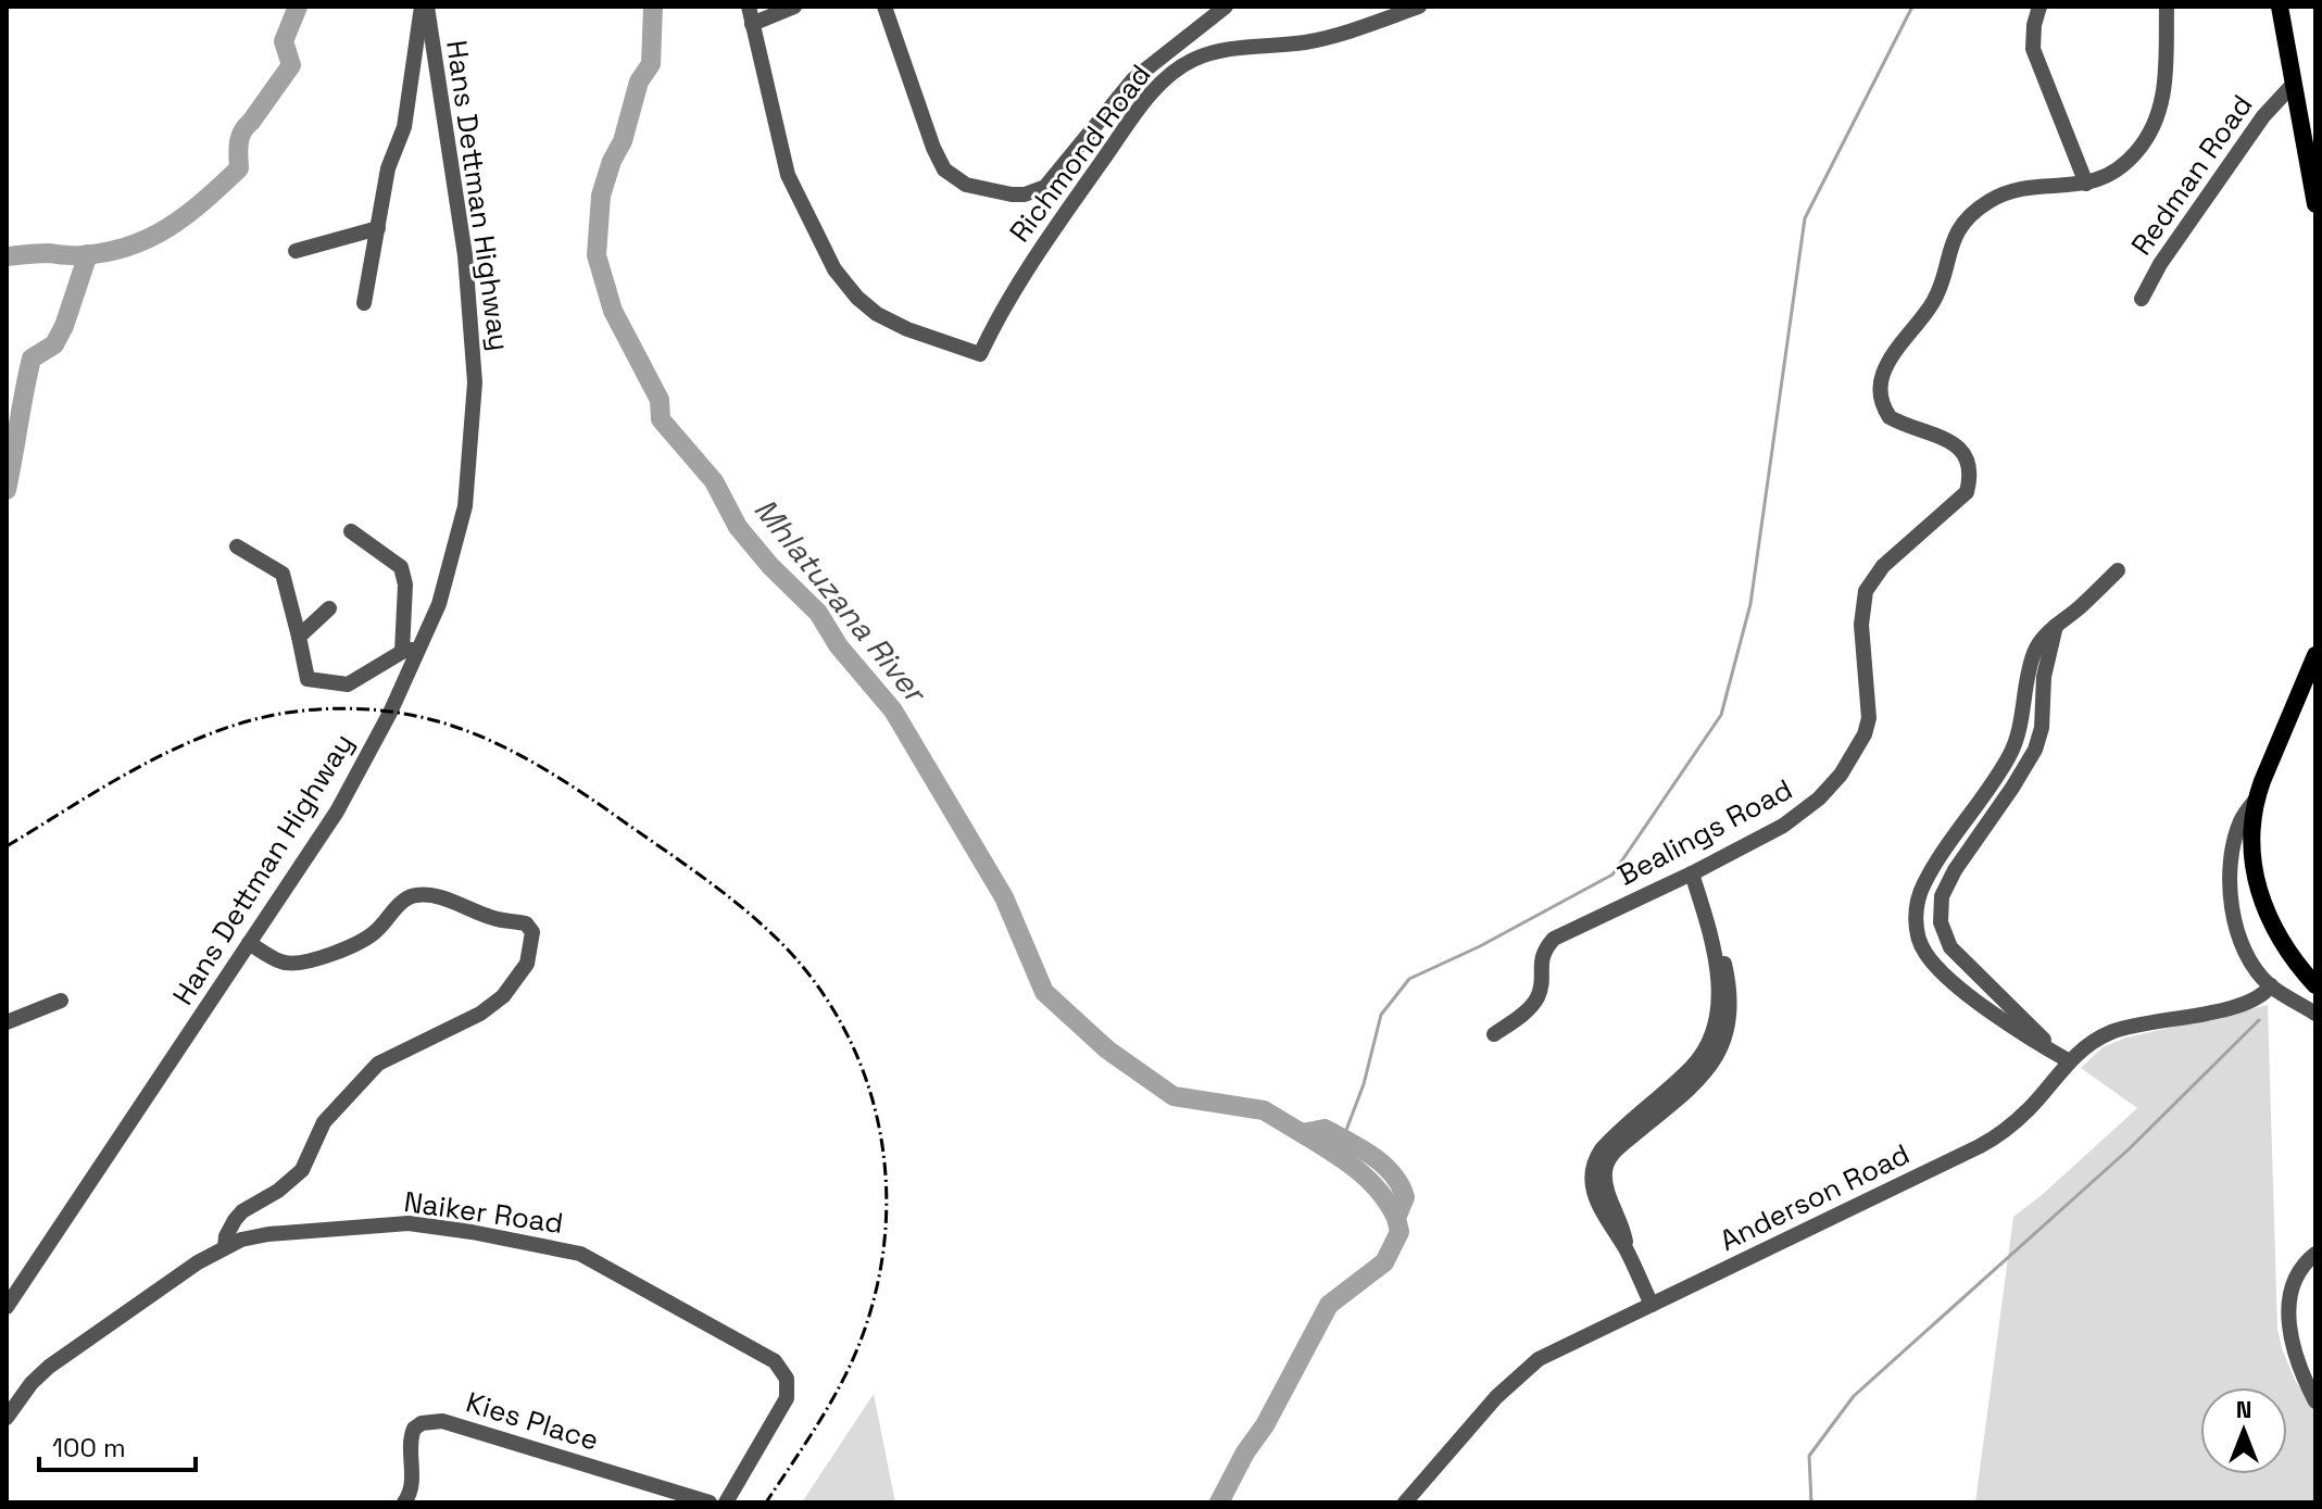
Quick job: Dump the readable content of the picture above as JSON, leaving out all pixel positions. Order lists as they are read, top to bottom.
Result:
{
  "streets": {
    "street": [
      "Richmond Road",
      "Redman Road",
      "Hans Dettman Highway",
      "Bealings Road",
      "Anderson Road",
      "Naiker Road",
      "Kies Place"
    ]
  },
  "water": ["Mhlatuzana River"],
  "scale_bar": "100 m",
  "north": "top"
}
